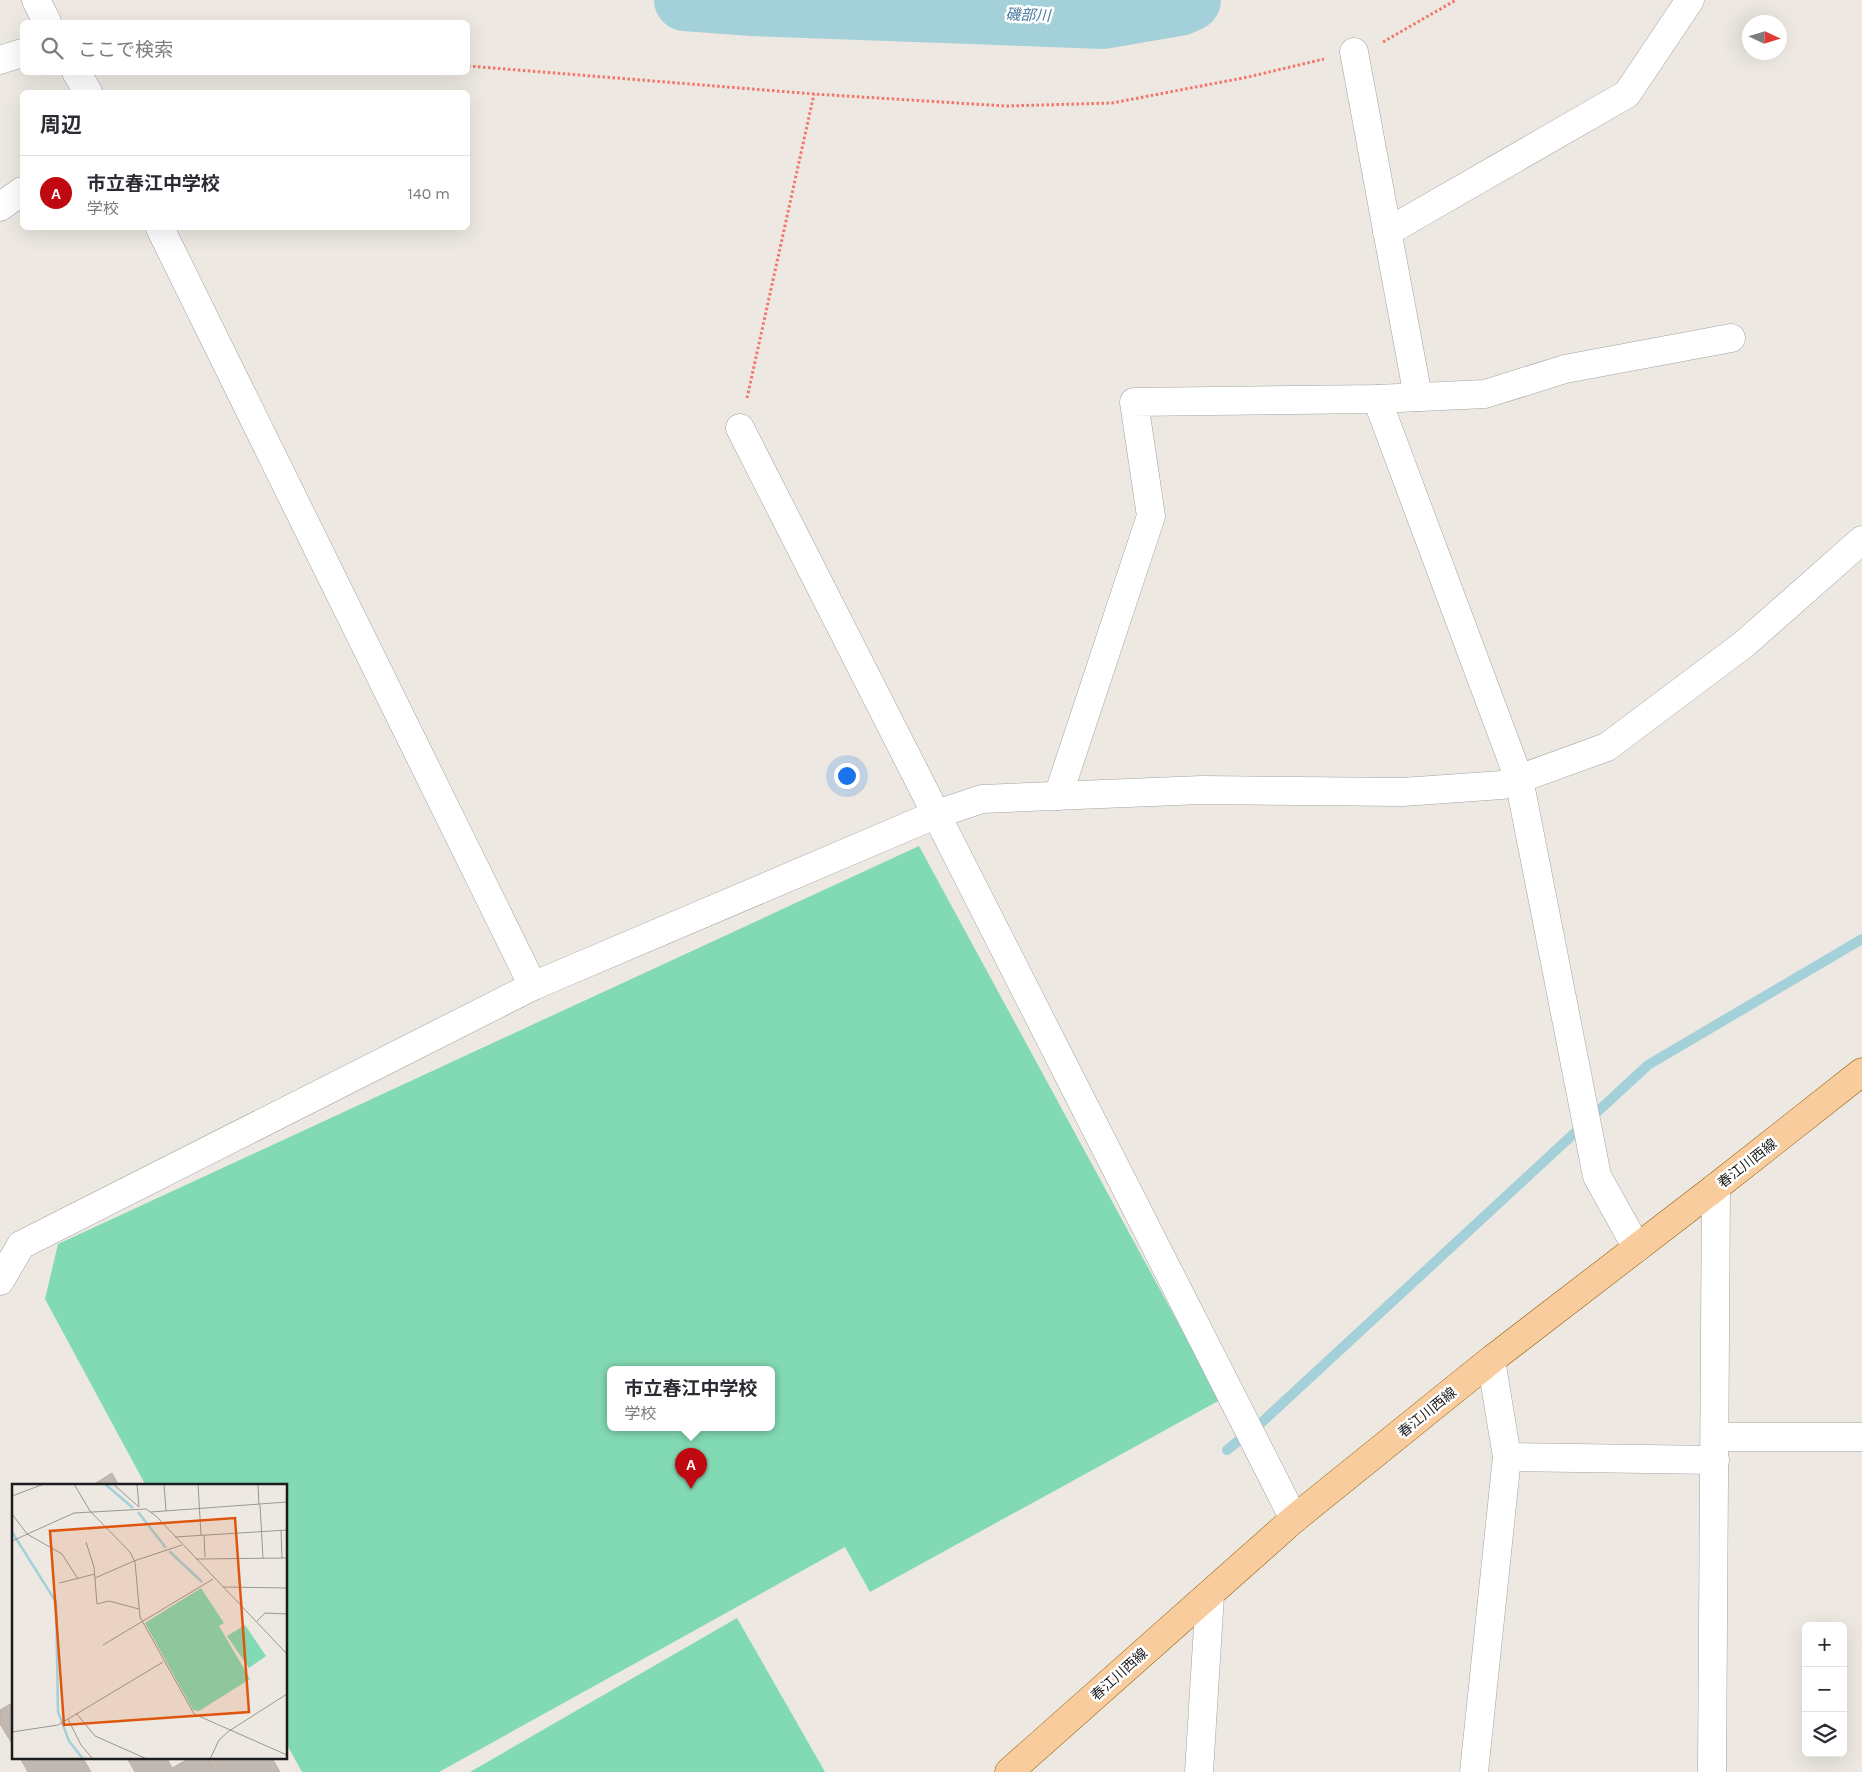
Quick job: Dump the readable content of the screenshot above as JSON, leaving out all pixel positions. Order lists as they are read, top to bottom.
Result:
{
  "streets": {
    "main road": ["春江川西線"]
  },
  "water": ["磯部川"],
  "north": "right",
  "page": {
    "search": "ここで検索",
    "heading": "周辺",
    "list": [
      {
        "mark": "A",
        "name": "市立春江中学校",
        "note": "学校",
        "value": "140 m"
      }
    ],
    "popup": ["市立春江中学校", "学校"],
    "pins": "A",
    "map_buttons": ["+", "−"]
  }
}
